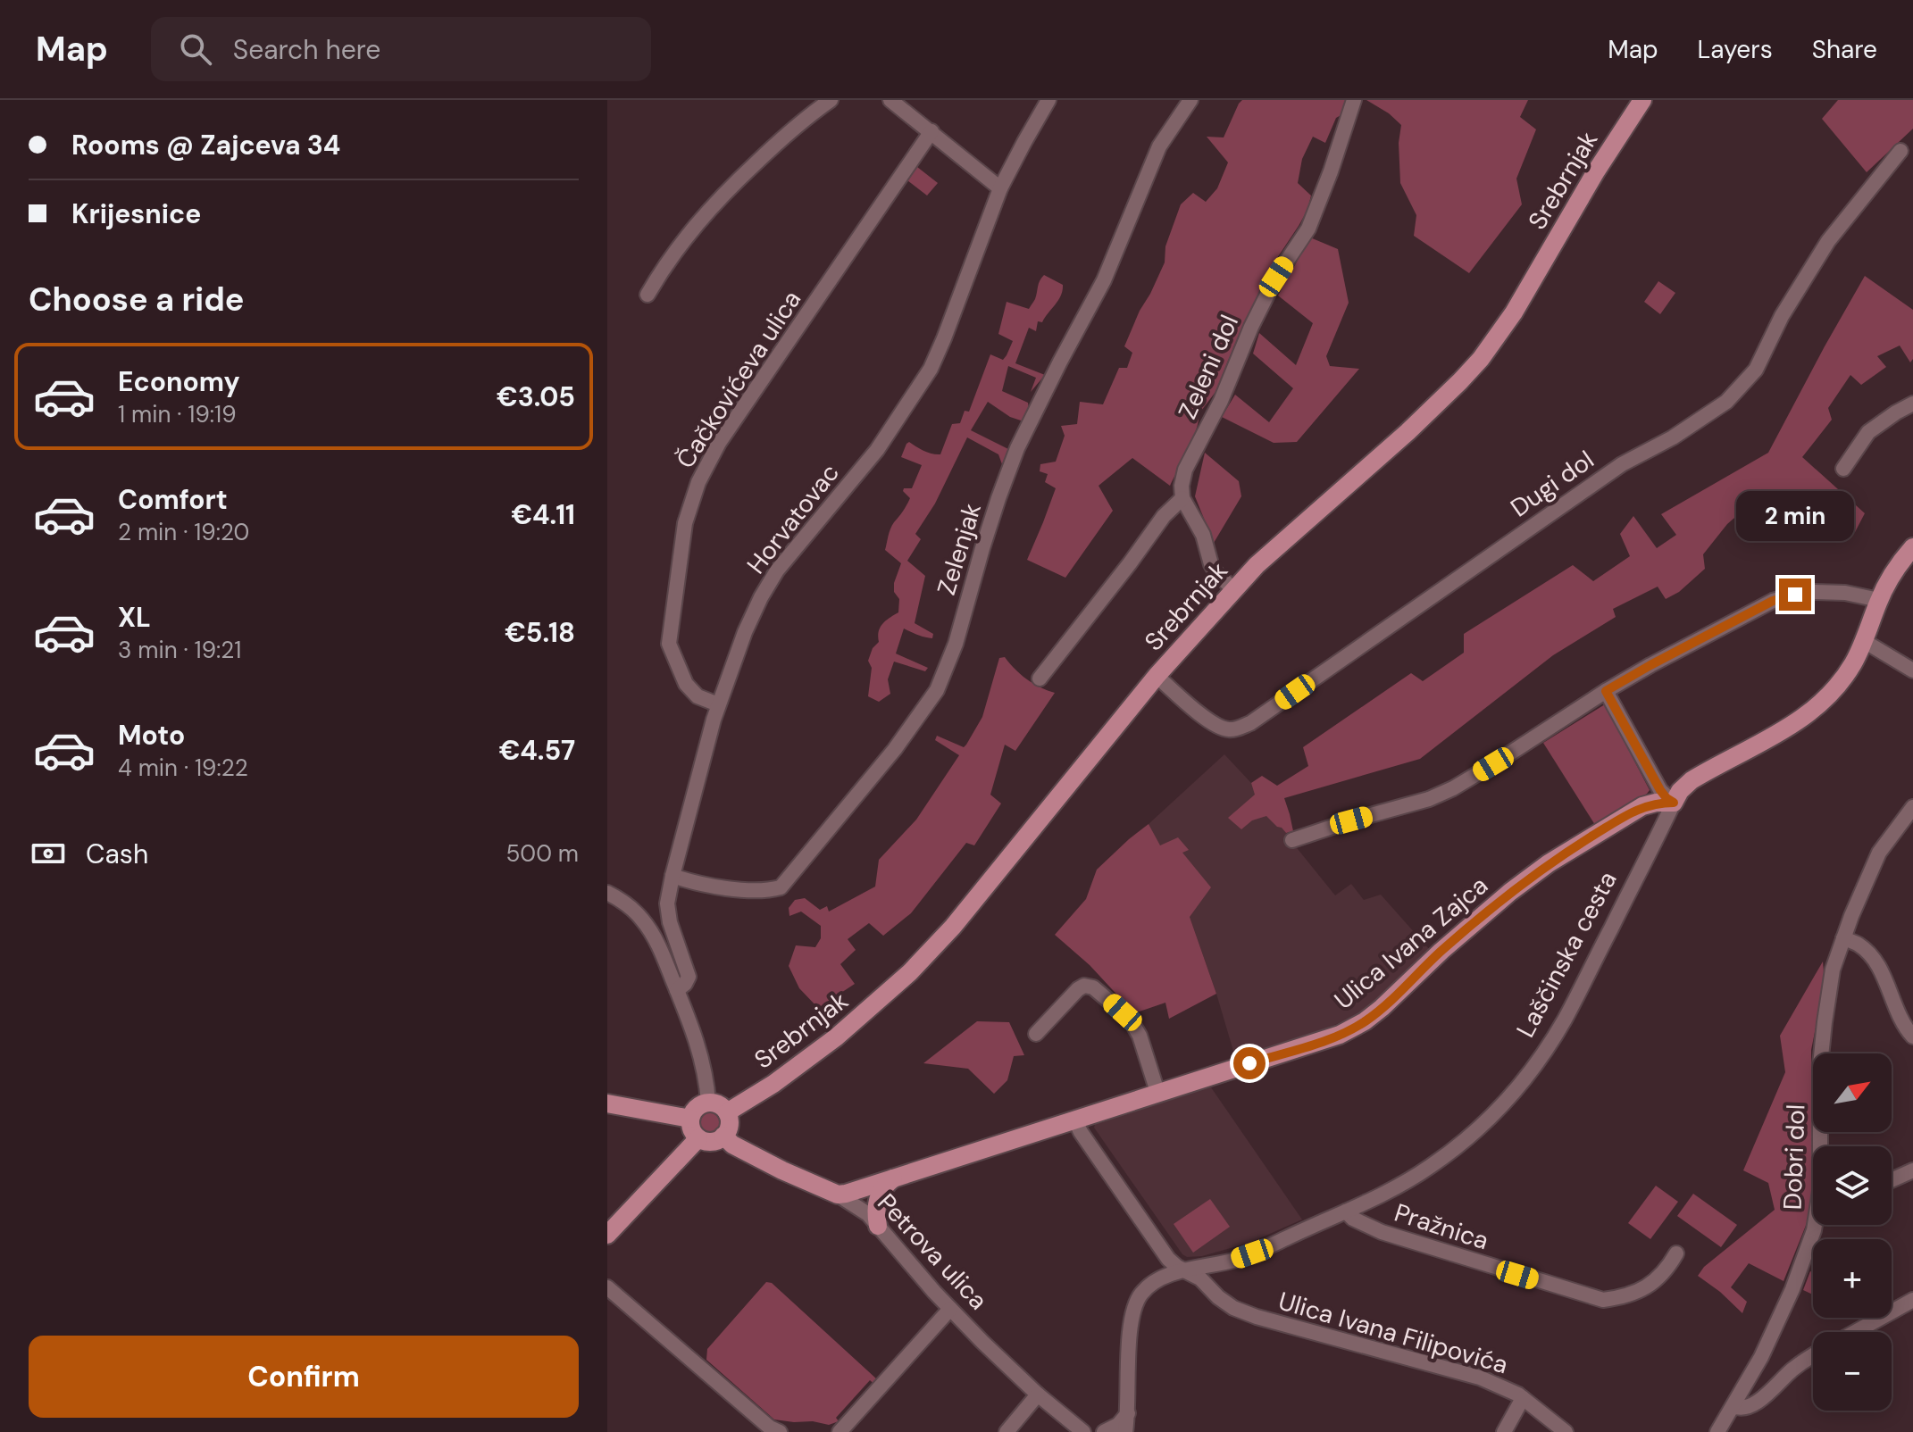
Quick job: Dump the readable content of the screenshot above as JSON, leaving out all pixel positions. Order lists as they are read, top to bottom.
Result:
{
  "streets": {
    "main road": [
      "Srebrnjak",
      "Ulica Ivana Zajca",
      "Laščinska cesta",
      "Petrova ulica"
    ],
    "street": [
      "Zeleni dol",
      "Čačkovićeva ulica",
      "Dugi dol",
      "Horvatovac",
      "Zelenjak",
      "Dobri dol",
      "Pražnica",
      "Ulica Ivana Filipovića"
    ]
  },
  "crossings": [
    ["Srebrnjak", "Dugi dol"],
    ["Srebrnjak", "Petrova ulica"],
    ["Čačkovićeva ulica", "Horvatovac"],
    ["Horvatovac", "Zelenjak"],
    ["Ulica Ivana Zajca", "Laščinska cesta"],
    ["Ulica Ivana Zajca", "Petrova ulica"],
    ["Ulica Ivana Zajca", "Ulica Ivana Filipovića"],
    ["Laščinska cesta", "Pražnica"],
    ["Laščinska cesta", "Ulica Ivana Filipovića"]
  ],
  "north": "top right",
  "page": {
    "header": "Map",
    "search": "Search here",
    "nav": ["Map", "Layers", "Share"],
    "banner": ["Rooms @ Zajceva 34", "Krijesnice"],
    "heading": "Choose a ride",
    "list": [
      {
        "name": "Economy",
        "note": "1 min · 19:19",
        "value": "€3.05"
      },
      {
        "name": "Comfort",
        "note": "2 min · 19:20",
        "value": "€4.11"
      },
      {
        "name": "XL",
        "note": "3 min · 19:21",
        "value": "€5.18"
      },
      {
        "name": "Moto",
        "note": "4 min · 19:22",
        "value": "€4.57"
      }
    ],
    "bubble": "2 min",
    "pay": ["Cash", "500 m"],
    "map_buttons": ["+", "−"],
    "buttons": "Confirm"
  }
}
